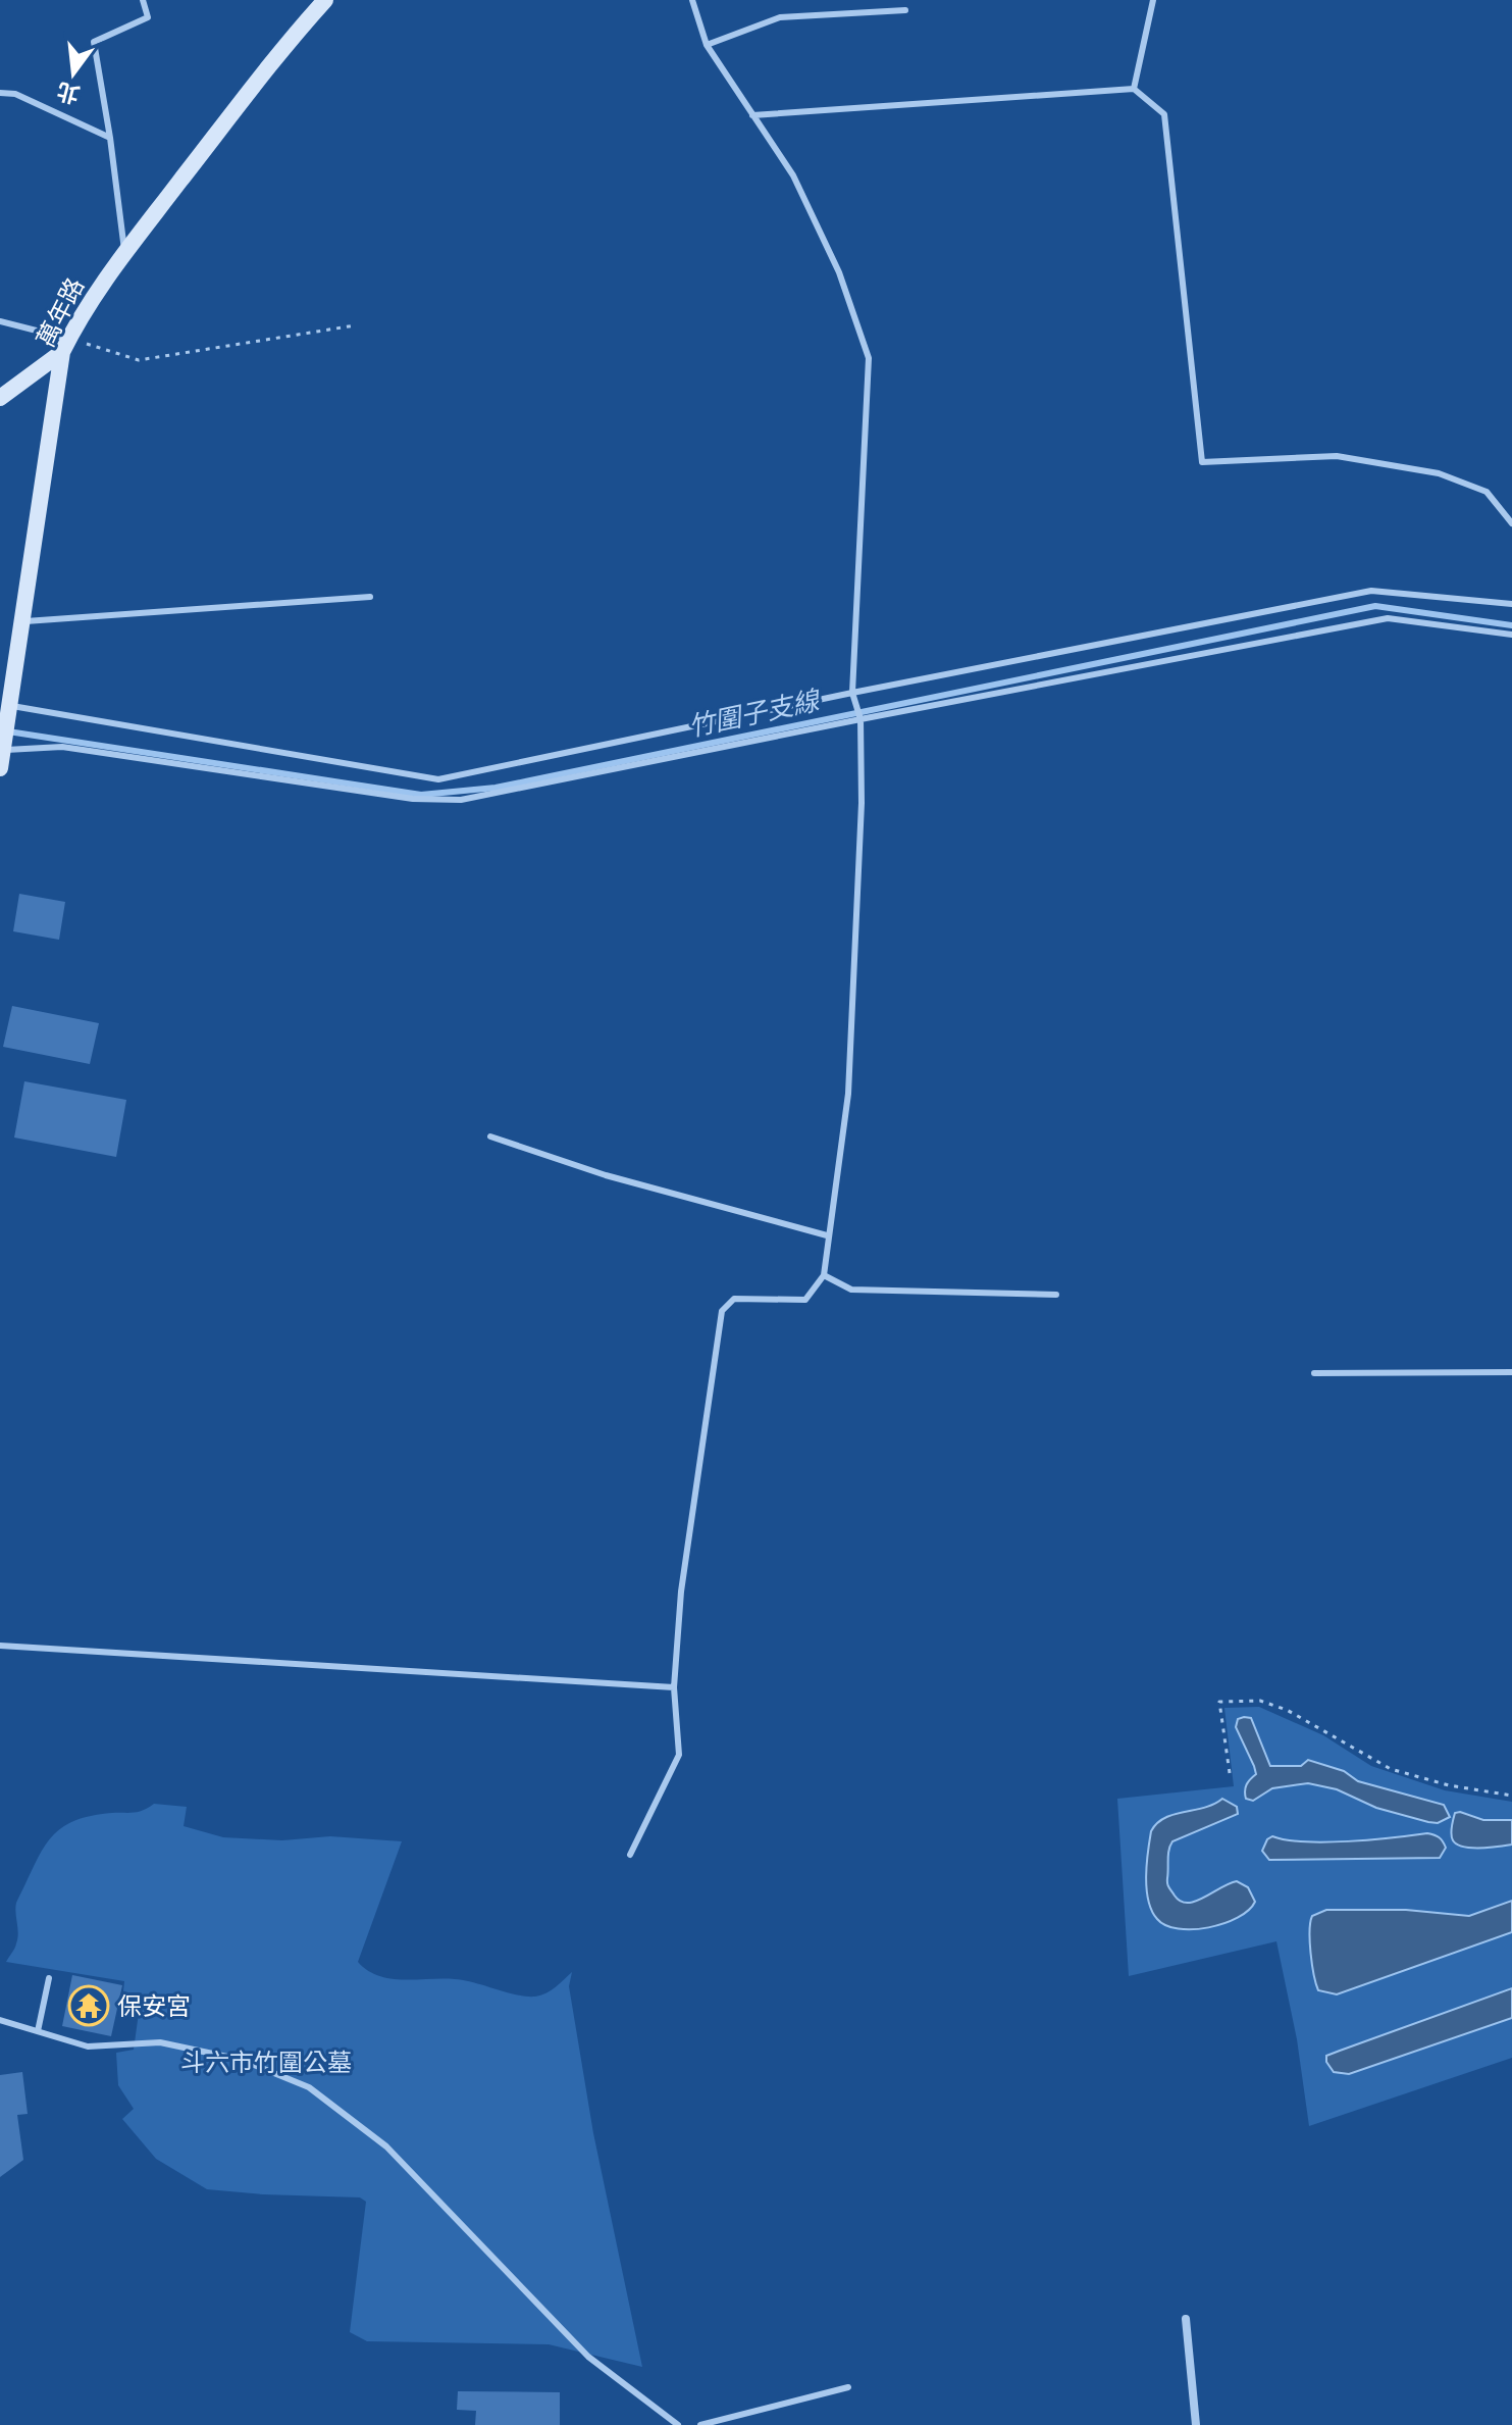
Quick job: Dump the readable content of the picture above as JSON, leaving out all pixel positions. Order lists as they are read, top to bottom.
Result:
{
  "streets": {
    "street": ["萬年路"]
  },
  "water": ["竹圍子支線"],
  "parks": ["斗六市竹圍公墓"],
  "places": {
    "temple": ["保安宮"]
  },
  "north": "bottom"
}
